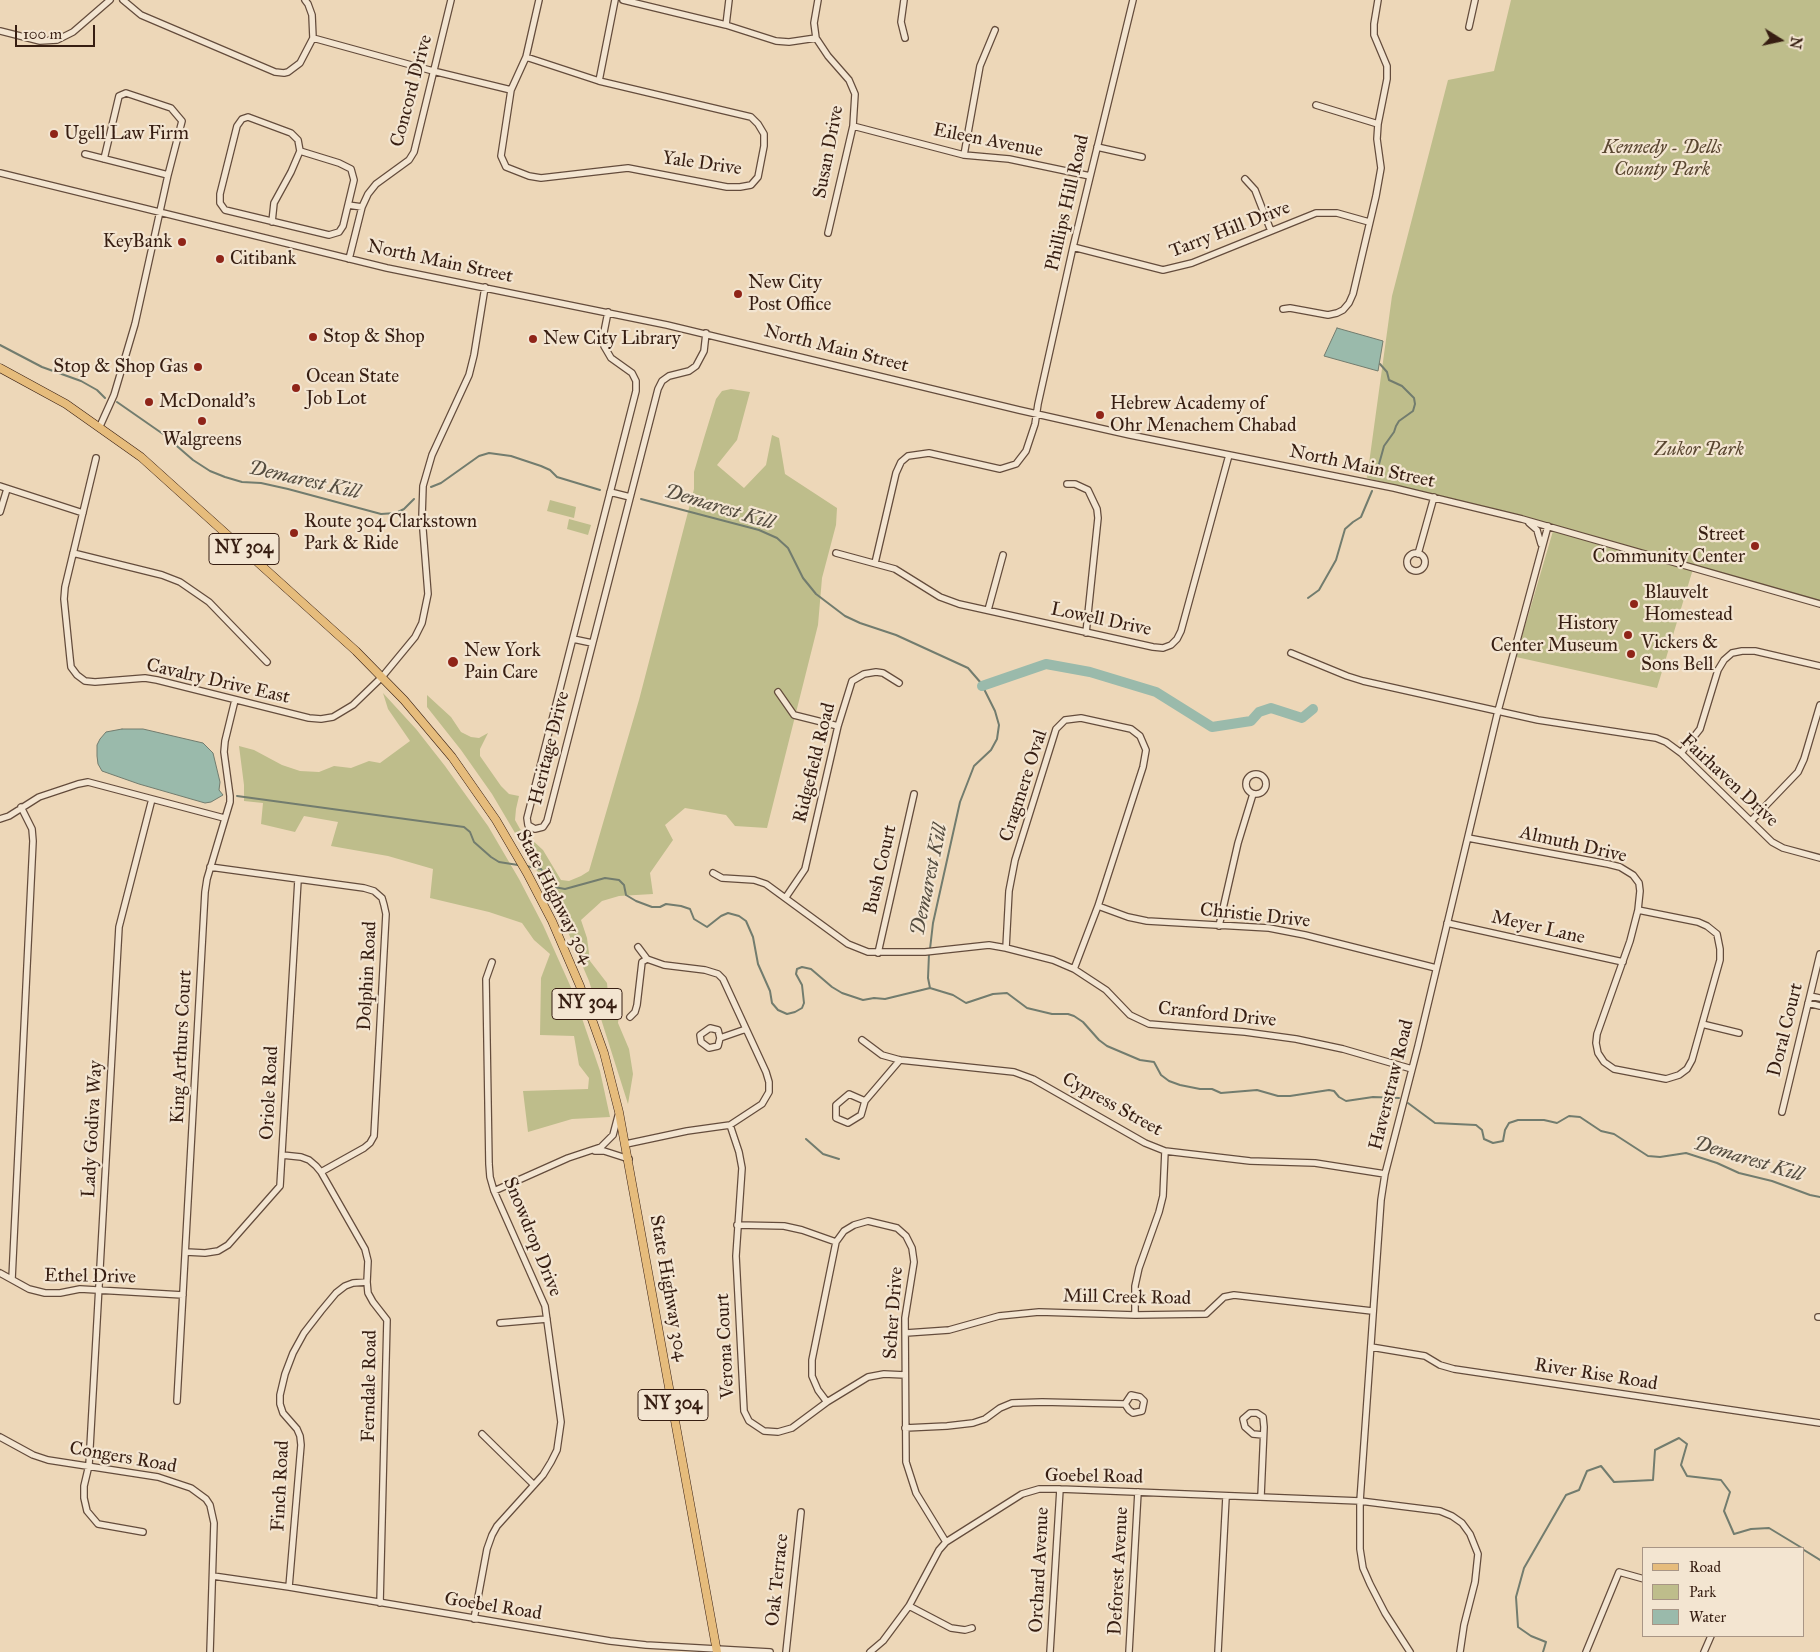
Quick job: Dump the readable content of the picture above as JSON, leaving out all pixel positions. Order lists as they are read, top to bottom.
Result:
{
  "streets": {
    "main road": ["NY 304", "State Highway 304"],
    "street": [
      "Concord Drive",
      "Eileen Avenue",
      "Susan Drive",
      "Yale Drive",
      "Phillips Hill Road",
      "Tarry Hill Drive",
      "North Main Street",
      "Lowell Drive",
      "Cavalry Drive East",
      "Heritage Drive",
      "Ridgefield Road",
      "Fairhaven Drive",
      "Cragmere Oval",
      "Almuth Drive",
      "Bush Court",
      "Christie Drive",
      "Meyer Lane",
      "Dolphin Road",
      "Cranford Drive",
      "Doral Court",
      "King Arthurs Court",
      "Haverstraw Road",
      "Oriole Road",
      "Cypress Street",
      "Lady Godiva Way",
      "Snowdrop Drive",
      "Ethel Drive",
      "Mill Creek Road",
      "Scher Drive",
      "Verona Court",
      "River Rise Road",
      "Ferndale Road",
      "Congers Road",
      "Goebel Road",
      "Finch Road",
      "Orchard Avenue",
      "Deforest Avenue",
      "Oak Terrace"
    ]
  },
  "crossings": [
    ["Concord Drive", "North Main Street"],
    ["Eileen Avenue", "Susan Drive"],
    ["Eileen Avenue", "Phillips Hill Road"],
    ["Phillips Hill Road", "Tarry Hill Drive"],
    ["Phillips Hill Road", "North Main Street"],
    ["Phillips Hill Road", "Lowell Drive"],
    ["North Main Street", "Lowell Drive"],
    ["North Main Street", "Cavalry Drive East"],
    ["North Main Street", "Heritage Drive"],
    ["North Main Street", "Haverstraw Road"],
    ["Cavalry Drive East", "State Highway 304"],
    ["Cavalry Drive East", "King Arthurs Court"],
    ["Ridgefield Road", "Cranford Drive"],
    ["Fairhaven Drive", "Haverstraw Road"],
    ["Cragmere Oval", "Christie Drive"],
    ["Cragmere Oval", "Cranford Drive"],
    ["Almuth Drive", "Haverstraw Road"],
    ["Bush Court", "Cranford Drive"],
    ["State Highway 304", "Goebel Road"],
    ["Christie Drive", "Haverstraw Road"],
    ["Meyer Lane", "Haverstraw Road"],
    ["Dolphin Road", "King Arthurs Court"],
    ["Dolphin Road", "Oriole Road"],
    ["Dolphin Road", "Ferndale Road"],
    ["Cranford Drive", "Haverstraw Road"],
    ["King Arthurs Court", "Oriole Road"],
    ["King Arthurs Court", "Ethel Drive"],
    ["Haverstraw Road", "Cypress Street"],
    ["Haverstraw Road", "Mill Creek Road"],
    ["Haverstraw Road", "River Rise Road"],
    ["Haverstraw Road", "Goebel Road"],
    ["Oriole Road", "Ferndale Road"],
    ["Lady Godiva Way", "Ethel Drive"],
    ["Lady Godiva Way", "Congers Road"],
    ["Snowdrop Drive", "Goebel Road"],
    ["Mill Creek Road", "Scher Drive"],
    ["Scher Drive", "Verona Court"],
    ["Scher Drive", "Goebel Road"],
    ["Ferndale Road", "Goebel Road"],
    ["Ferndale Road", "Finch Road"],
    ["Congers Road", "Goebel Road"],
    ["Goebel Road", "Finch Road"],
    ["Goebel Road", "Orchard Avenue"],
    ["Goebel Road", "Deforest Avenue"]
  ],
  "water": ["Demarest Kill"],
  "parks": ["Kennedy - Dells County Park", "Zukor Park"],
  "places": [
    "Ugell Law Firm",
    "KeyBank",
    "Citibank",
    "New City Post Office",
    "Stop & Shop",
    "New City Library",
    "Stop & Shop Gas",
    "Ocean State Job Lot",
    "McDonald's",
    "Hebrew Academy of Ohr Menachem Chabad",
    "Walgreens",
    "Route 304 Clarkstown Park & Ride",
    "Street Community Center",
    "Blauvelt Homestead",
    "History Center Museum",
    "Vickers & Sons Bell",
    "New York Pain Care"
  ],
  "legend": ["Road", "Park", "Water"],
  "scale_bar": "100 m",
  "north": "right"
}
